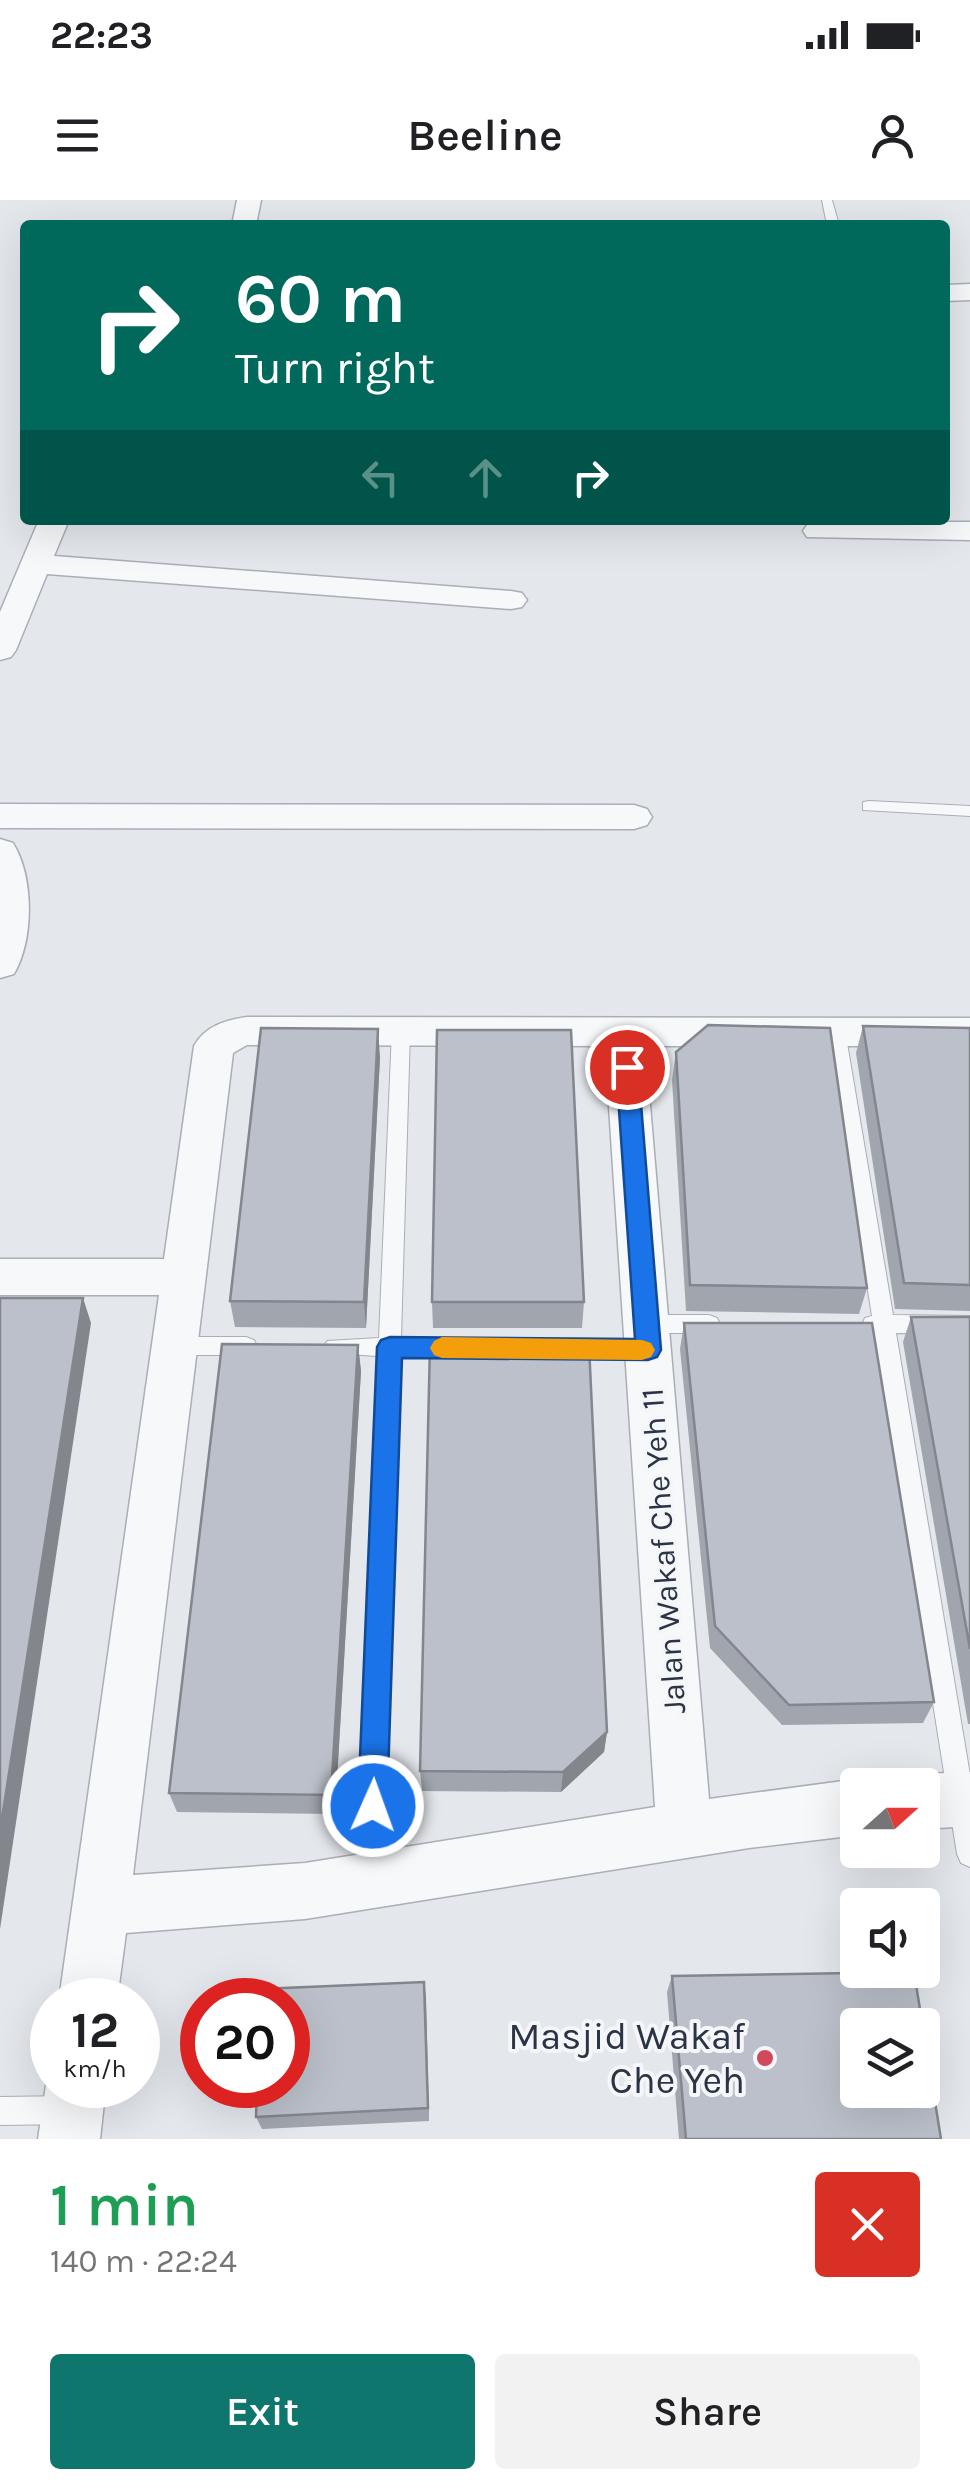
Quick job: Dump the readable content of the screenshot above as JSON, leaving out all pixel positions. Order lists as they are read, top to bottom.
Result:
{
  "streets": {
    "street": ["Jalan Wakaf Che Yeh 11"]
  },
  "places": ["Masjid Wakaf Che Yeh"],
  "north": "right",
  "page": {
    "status": "22:23",
    "header": "Beeline",
    "turn": ["60 m", "Turn right"],
    "speed": "12 km/h",
    "limit": "20",
    "heading": ["1 min", "140 m · 22:24"],
    "buttons": ["Exit", "Share"]
  }
}
